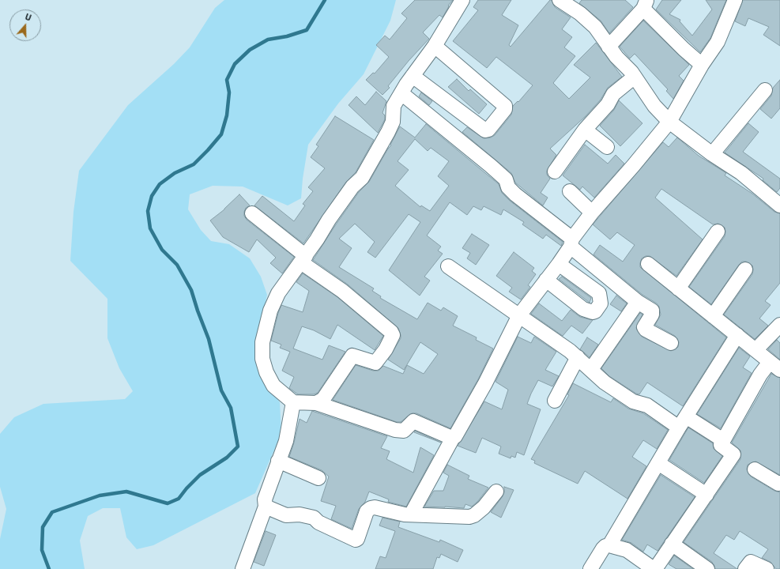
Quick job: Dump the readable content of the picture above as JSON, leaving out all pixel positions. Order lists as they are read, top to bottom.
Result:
{
  "north": "top"
}
